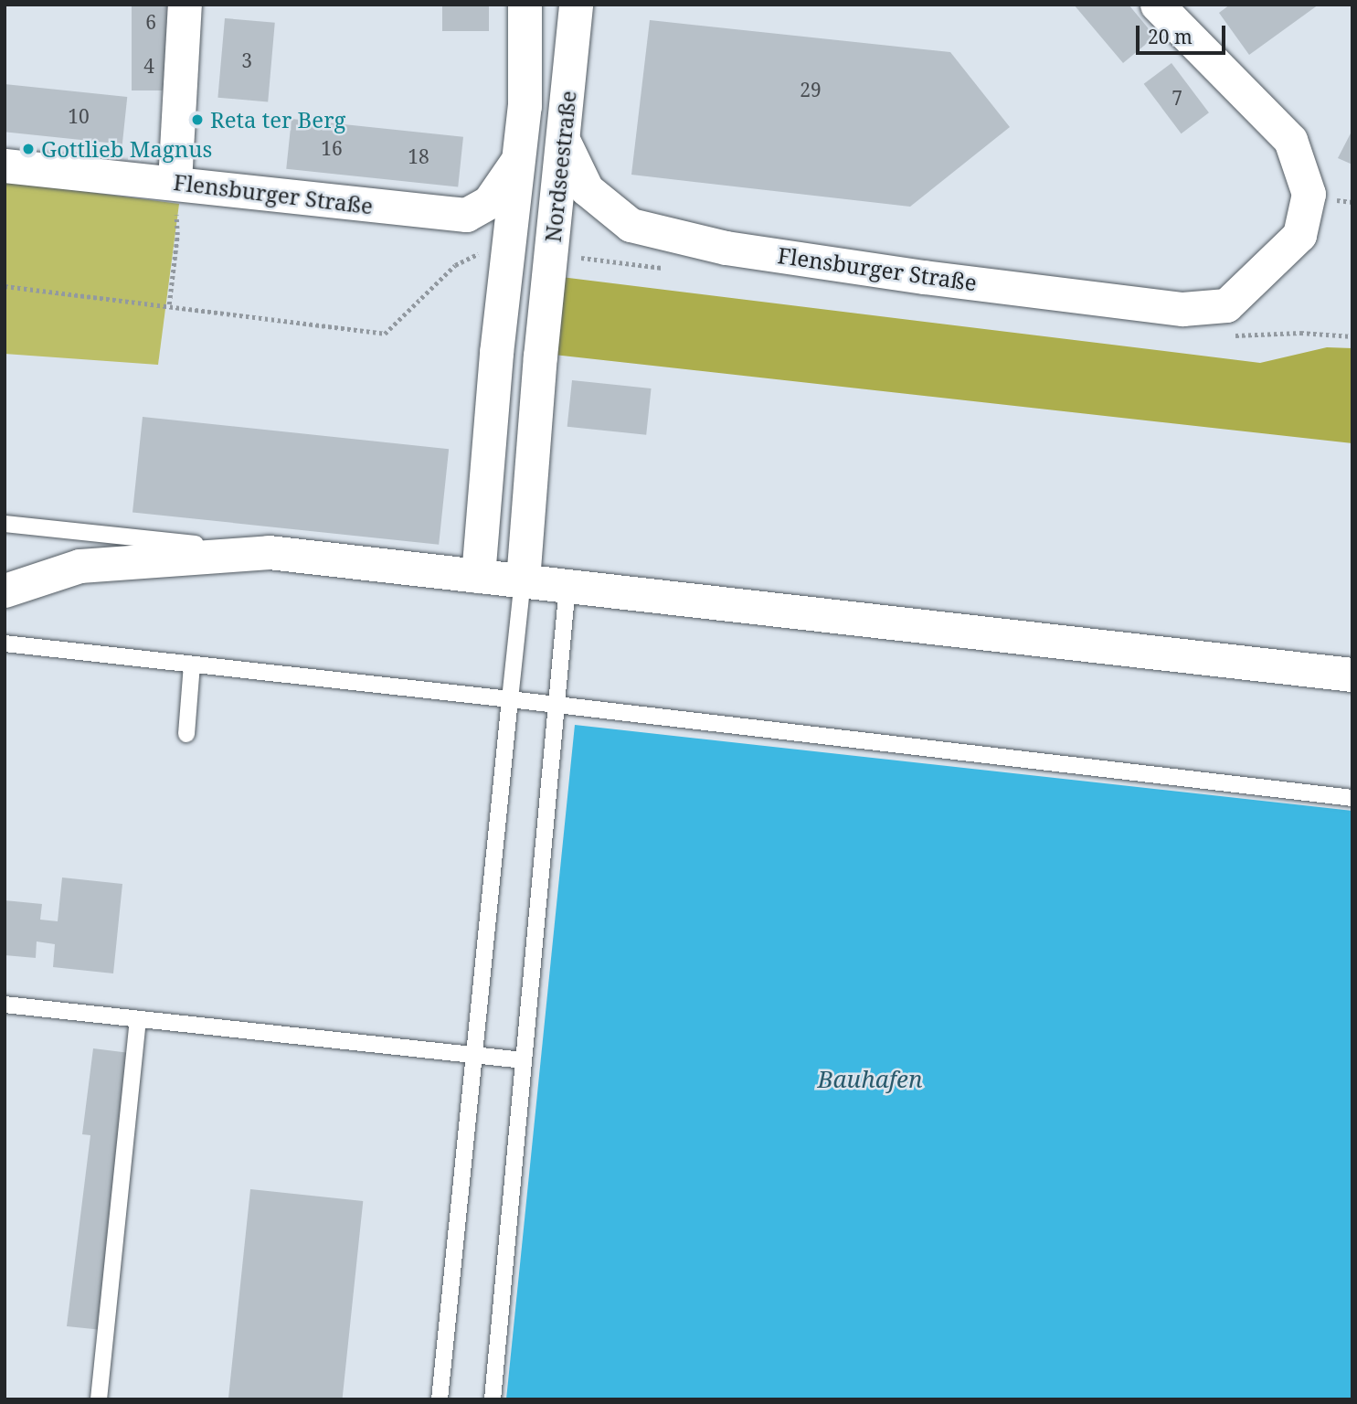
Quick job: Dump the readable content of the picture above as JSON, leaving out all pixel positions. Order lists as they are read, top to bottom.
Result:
{
  "streets": {
    "street": ["Nordseestraße", "Flensburger Straße"]
  },
  "crossings": [
    ["Nordseestraße", "Flensburger Straße"]
  ],
  "water": ["Bauhafen"],
  "places": ["Reta ter Berg", "Gottlieb Magnus"],
  "house_numbers": [
    "6",
    "3",
    "4",
    "29",
    "7",
    "10",
    "16",
    "18"
  ],
  "scale_bar": "20 m"
}
